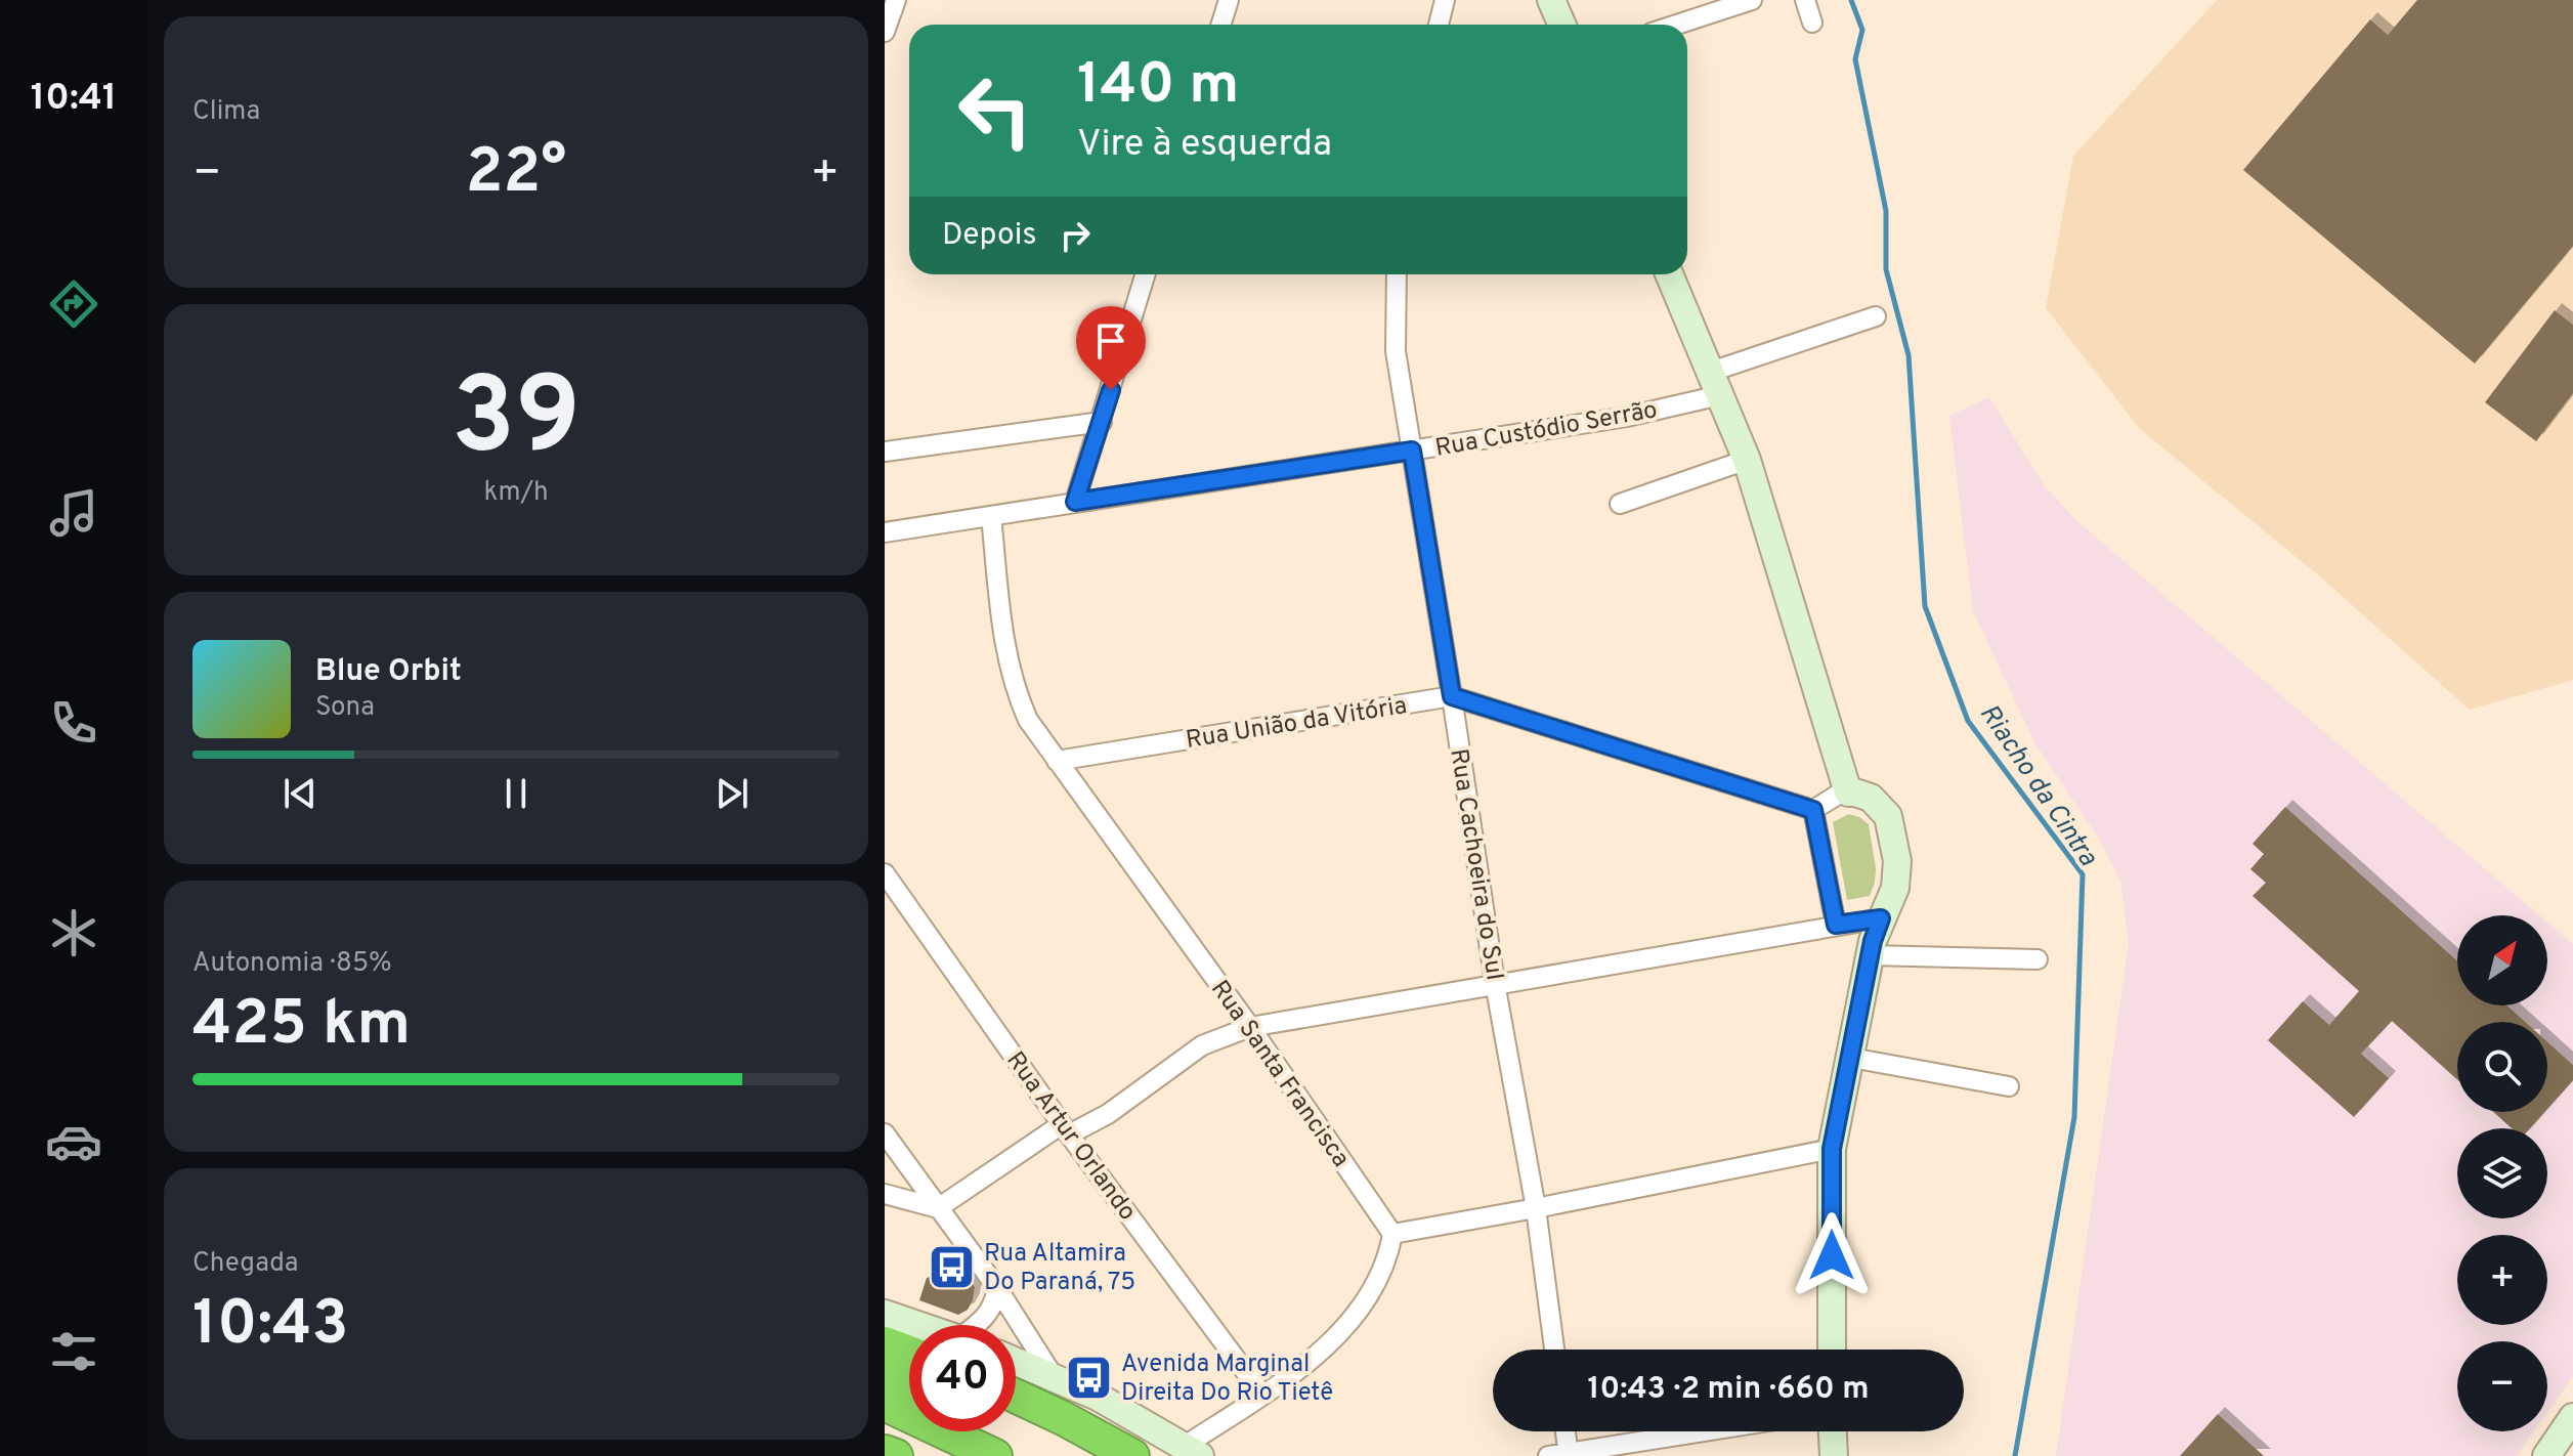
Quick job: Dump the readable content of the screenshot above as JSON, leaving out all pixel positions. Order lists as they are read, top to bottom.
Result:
{
  "streets": {
    "street": [
      "Rua Custódio Serrão",
      "Rua União da Vitória",
      "Rua Cachoeira do Sul",
      "Rua Santa Francisca",
      "Rua Artur Orlando"
    ]
  },
  "crossings": [
    ["Rua Custódio Serrão", "Rua Cachoeira do Sul"],
    ["Rua Custódio Serrão", "Rua Santa Francisca"],
    ["Rua União da Vitória", "Rua Cachoeira do Sul"],
    ["Rua União da Vitória", "Rua Santa Francisca"]
  ],
  "water": ["Riacho da Cintra"],
  "places": {
    "bus stop": ["Rua Altamira Do Paraná, 75", "Avenida Marginal Direita Do Rio Tietê"]
  },
  "north": "top right",
  "page": {
    "tabs": "10:41",
    "tile": [
      "Clima",
      ["39", "km/h"],
      ["Autonomia · 85%", "425 km"],
      ["Chegada", "10:43"]
    ],
    "turn": ["140 m", "Vire à esquerda"],
    "heat": ["−", "22°", "+"],
    "then": "Depois",
    "song": ["Blue Orbit", "Sona"],
    "map_buttons": ["+", "−"],
    "limit": "40",
    "trip": "10:43 · 2 min · 660 m"
  }
}
